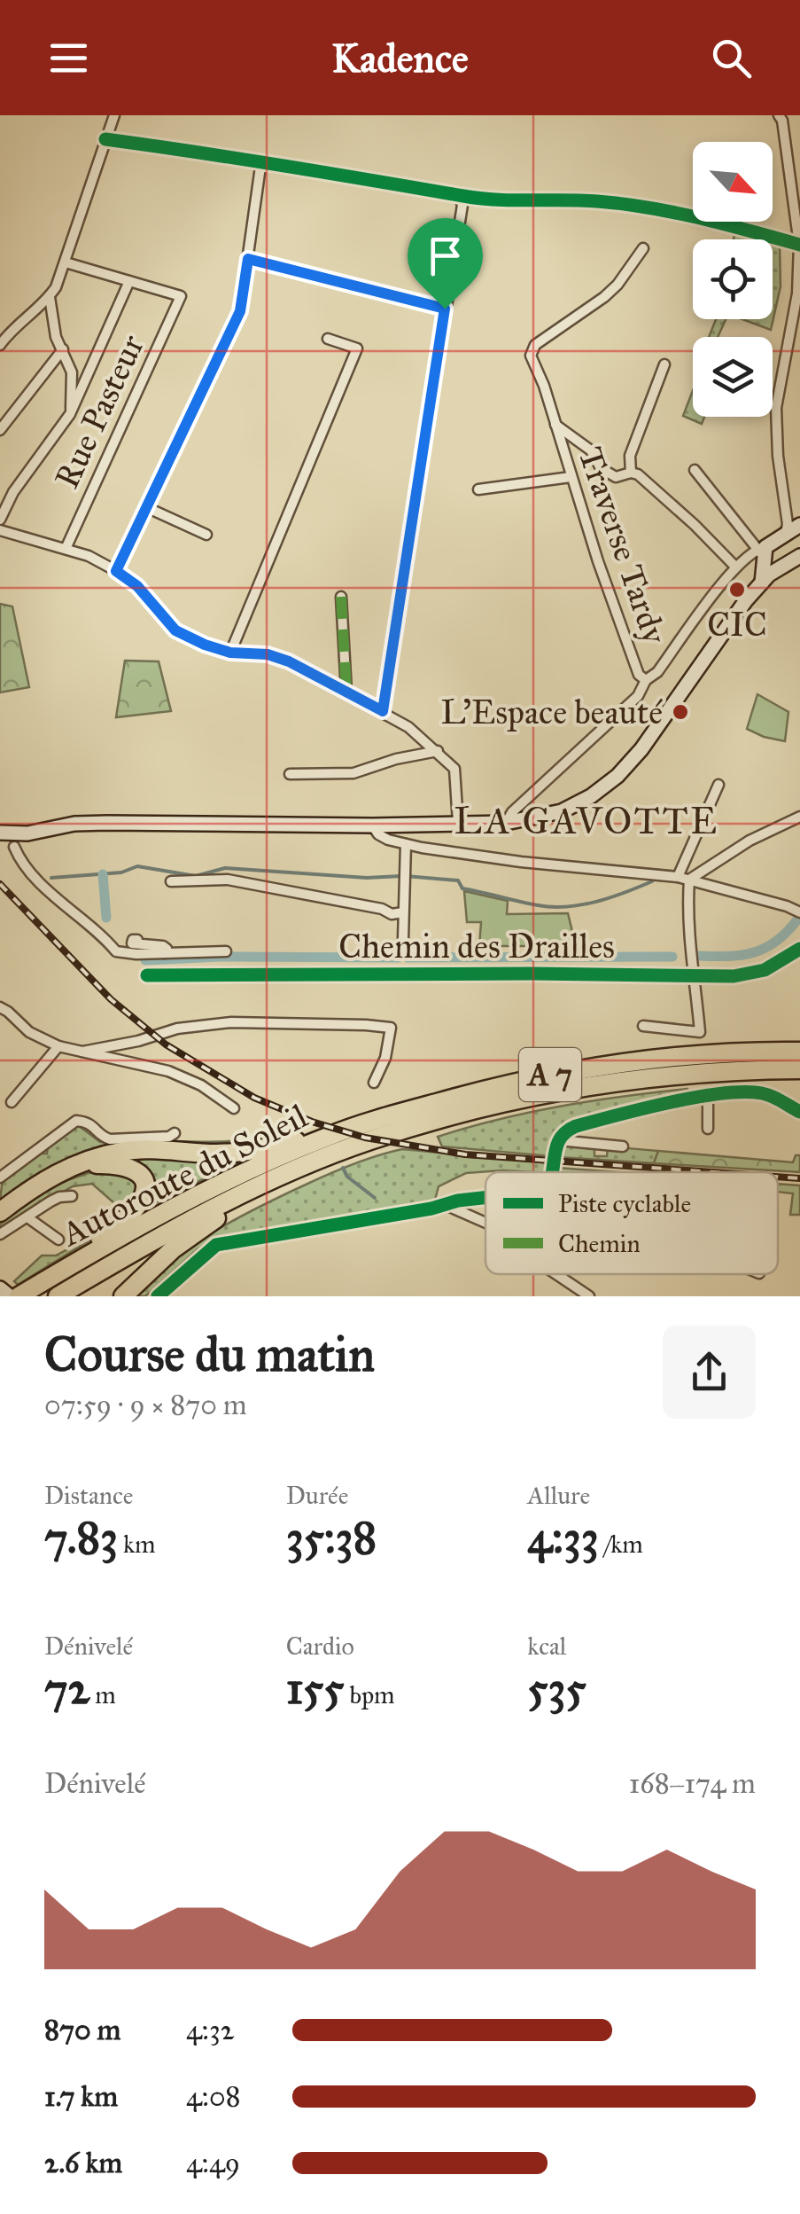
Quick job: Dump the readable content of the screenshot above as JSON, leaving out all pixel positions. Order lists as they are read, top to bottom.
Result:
{
  "streets": {
    "highway": ["A 7", "Autoroute du Soleil"],
    "street": ["Rue Pasteur", "Traverse Tardy", "Chemin des Drailles"]
  },
  "districts": ["LA GAVOTTE"],
  "places": ["CIC", "L'Espace beauté"],
  "legend": ["Piste cyclable", "Chemin"],
  "north": "bottom right",
  "page": {
    "header": "Kadence",
    "heading": ["Course du matin", "07:59 · 9 × 870 m"],
    "stats": [
      ["Distance", "7.83 km"],
      ["Durée", "35:38"],
      ["Allure", "4:33 /km"],
      ["Dénivelé", "72 m"],
      ["Cardio", "155 bpm"],
      ["kcal", "535"]
    ],
    "chart": ["Dénivelé", "168–174 m"],
    "list": [
      {
        "name": "870 m",
        "note": "4:32"
      },
      {
        "name": "1.7 km",
        "note": "4:08"
      },
      {
        "name": "2.6 km",
        "note": "4:49"
      }
    ]
  }
}
